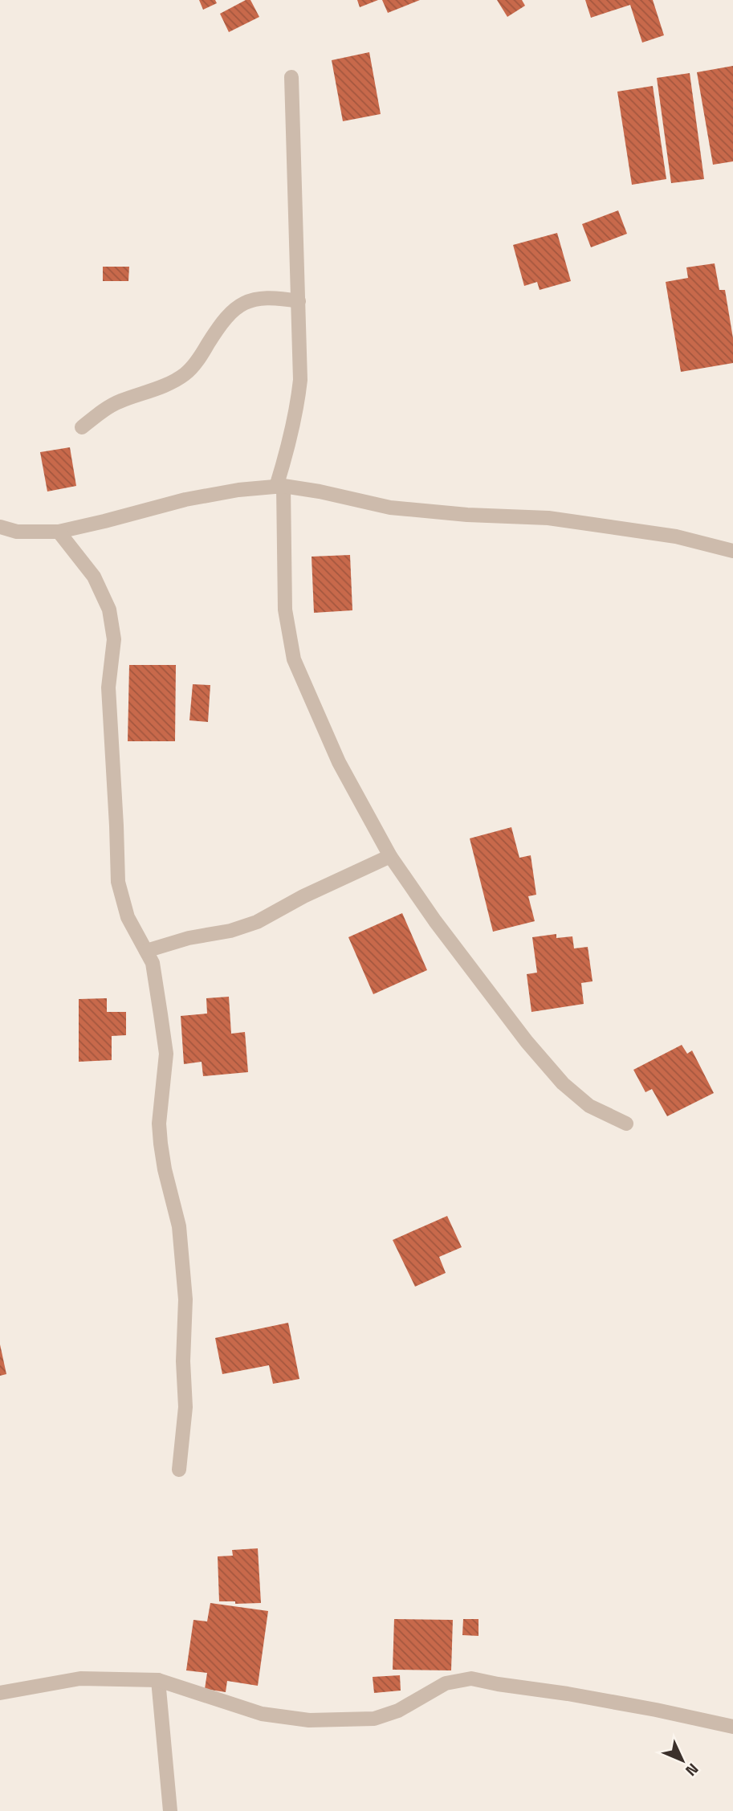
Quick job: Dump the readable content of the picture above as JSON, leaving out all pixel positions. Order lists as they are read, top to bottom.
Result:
{
  "north": "bottom right"
}
